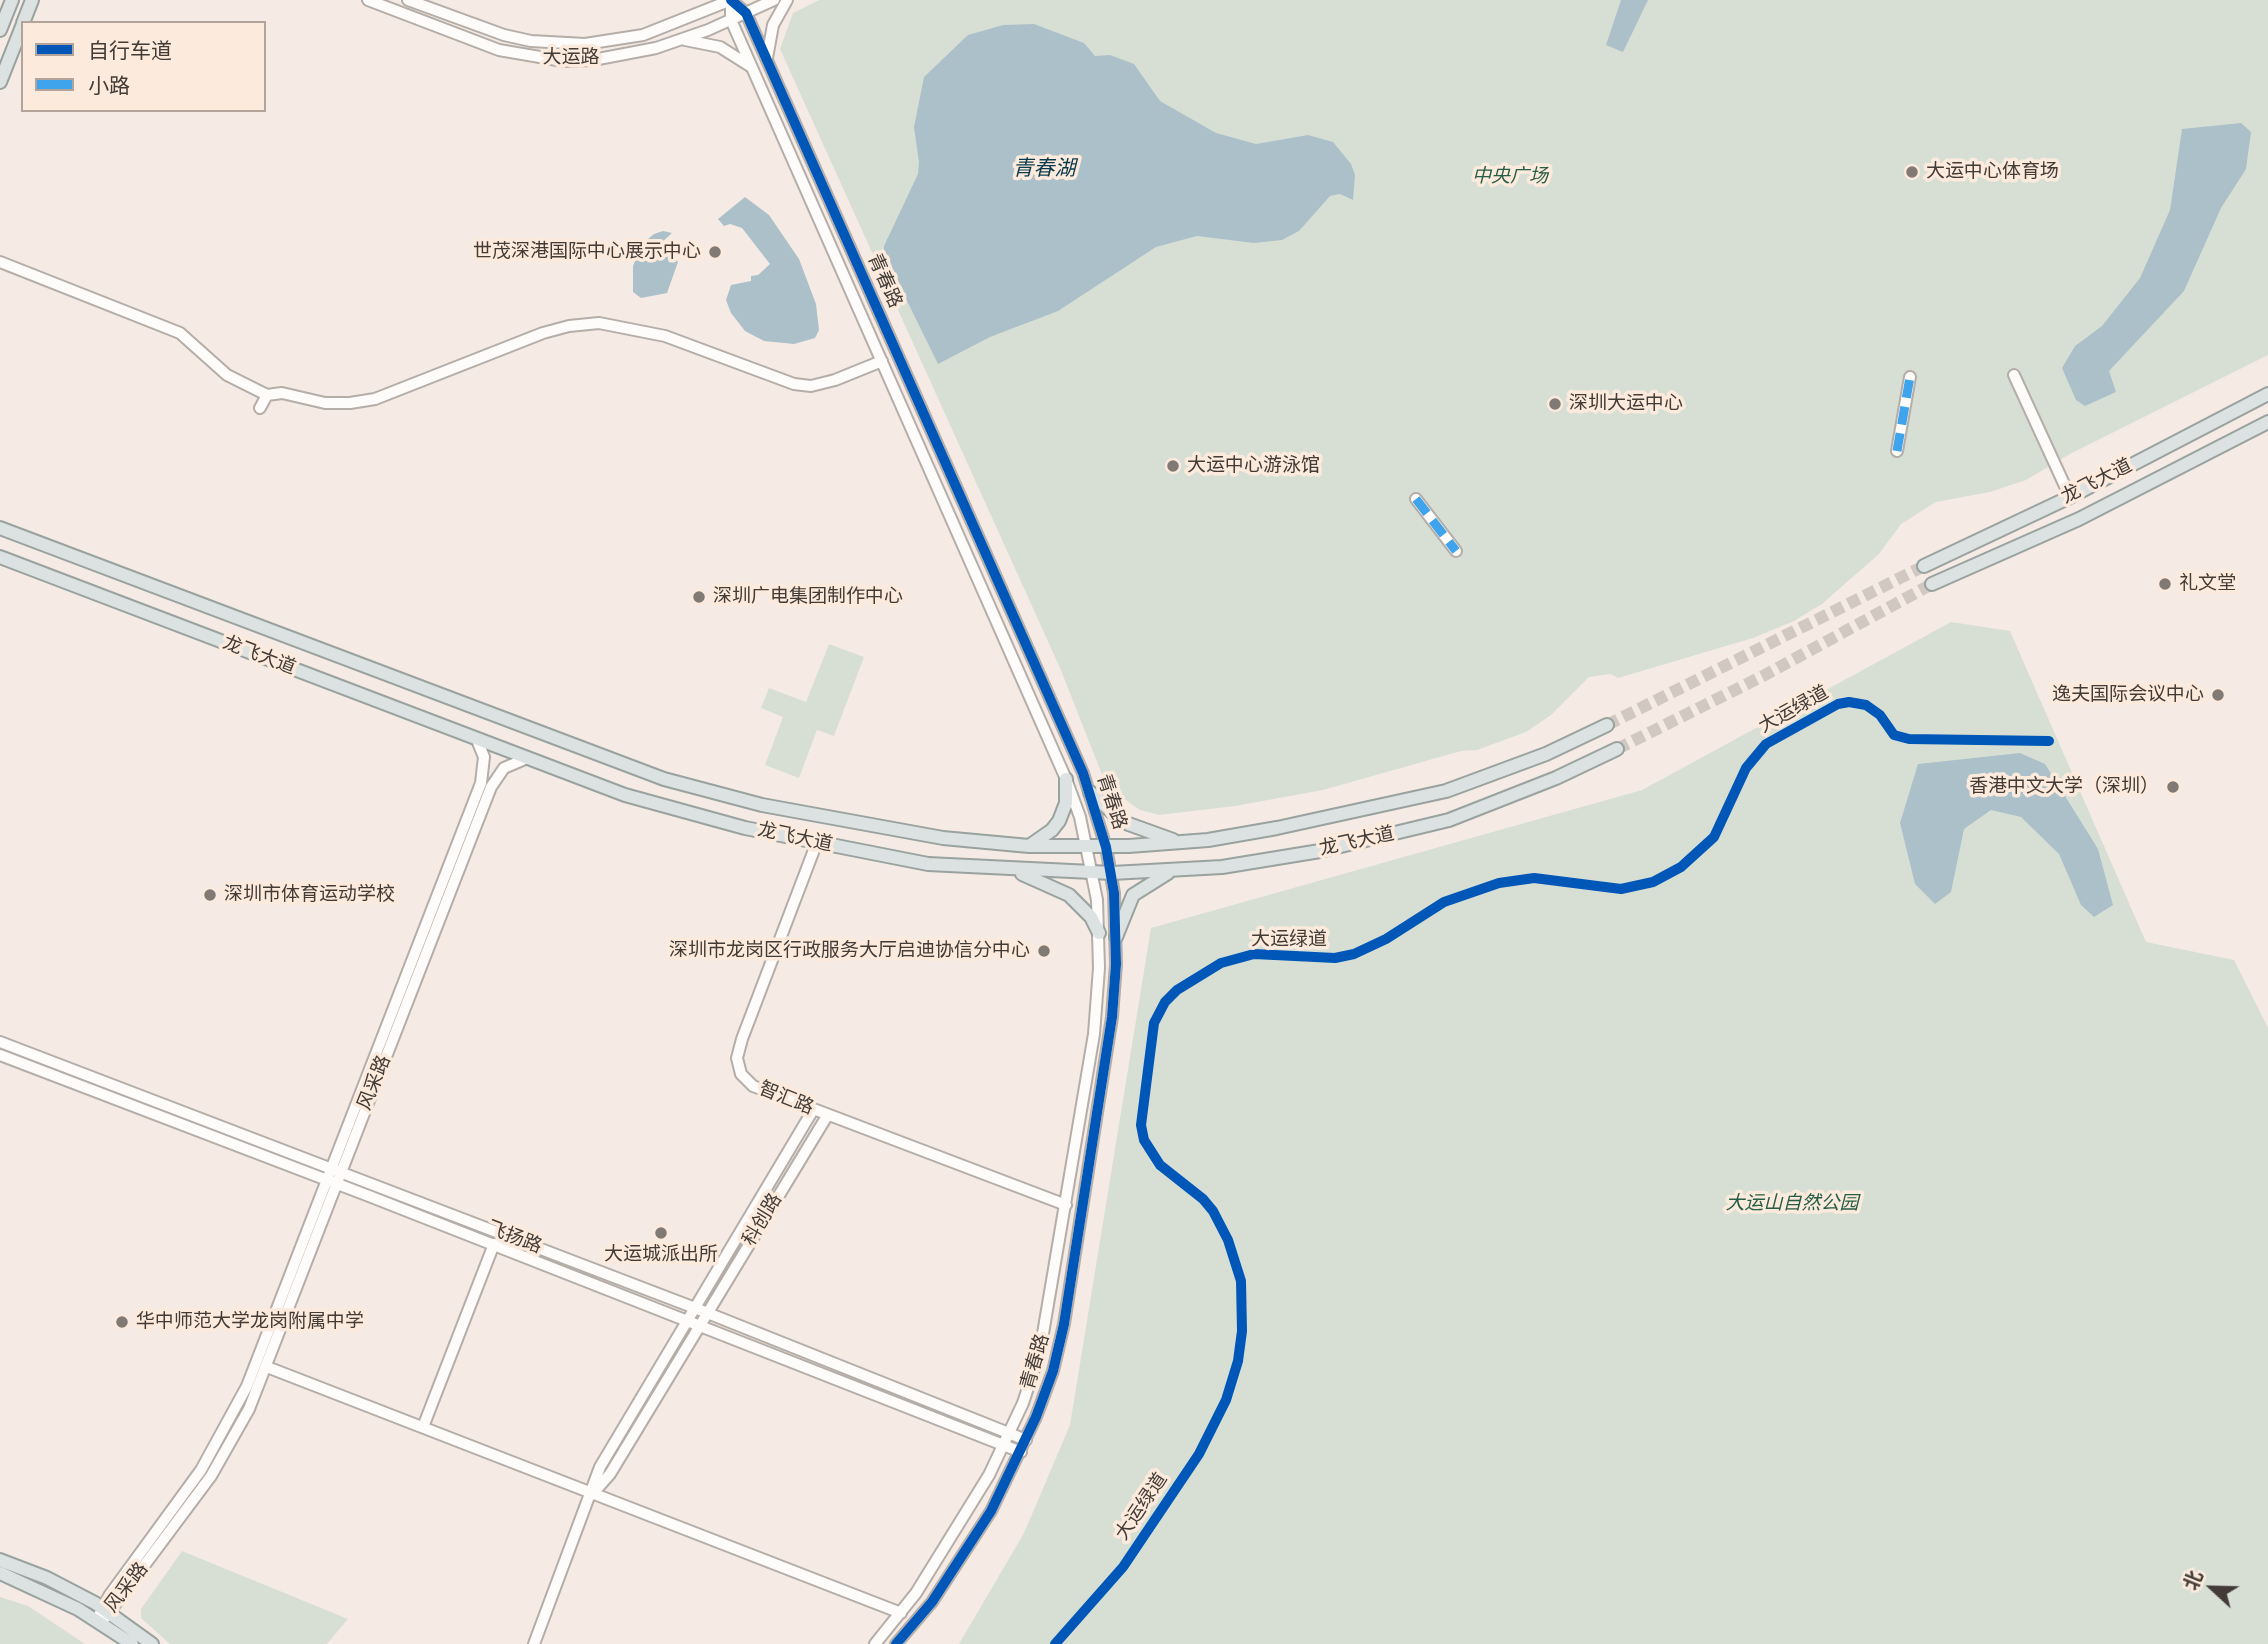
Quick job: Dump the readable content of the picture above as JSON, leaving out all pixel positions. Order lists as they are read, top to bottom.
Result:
{
  "streets": {
    "main road": ["龙飞大道"],
    "street": [
      "大运路",
      "青春路",
      "风采路",
      "智汇路",
      "科创路",
      "飞扬路"
    ],
    "cycle path": ["大运绿道"]
  },
  "crossings": [
    ["大运路", "青春路"],
    ["青春路", "龙飞大道"],
    ["青春路", "智汇路"],
    ["青春路", "飞扬路"],
    ["龙飞大道", "风采路"],
    ["龙飞大道", "智汇路"],
    ["风采路", "飞扬路"],
    ["智汇路", "科创路"],
    ["科创路", "飞扬路"]
  ],
  "water": ["青春湖"],
  "parks": ["中央广场", "大运山自然公园"],
  "places": [
    "大运中心体育场",
    "世茂深港国际中心展示中心",
    "深圳大运中心",
    "大运中心游泳馆",
    "礼文堂",
    "深圳广电集团制作中心",
    "逸夫国际会议中心",
    "香港中文大学（深圳）",
    "深圳市体育运动学校",
    "深圳市龙岗区行政服务大厅启迪协信分中心",
    "大运城派出所",
    "华中师范大学龙岗附属中学"
  ],
  "legend": ["自行车道", "小路"],
  "north": "left"
}
